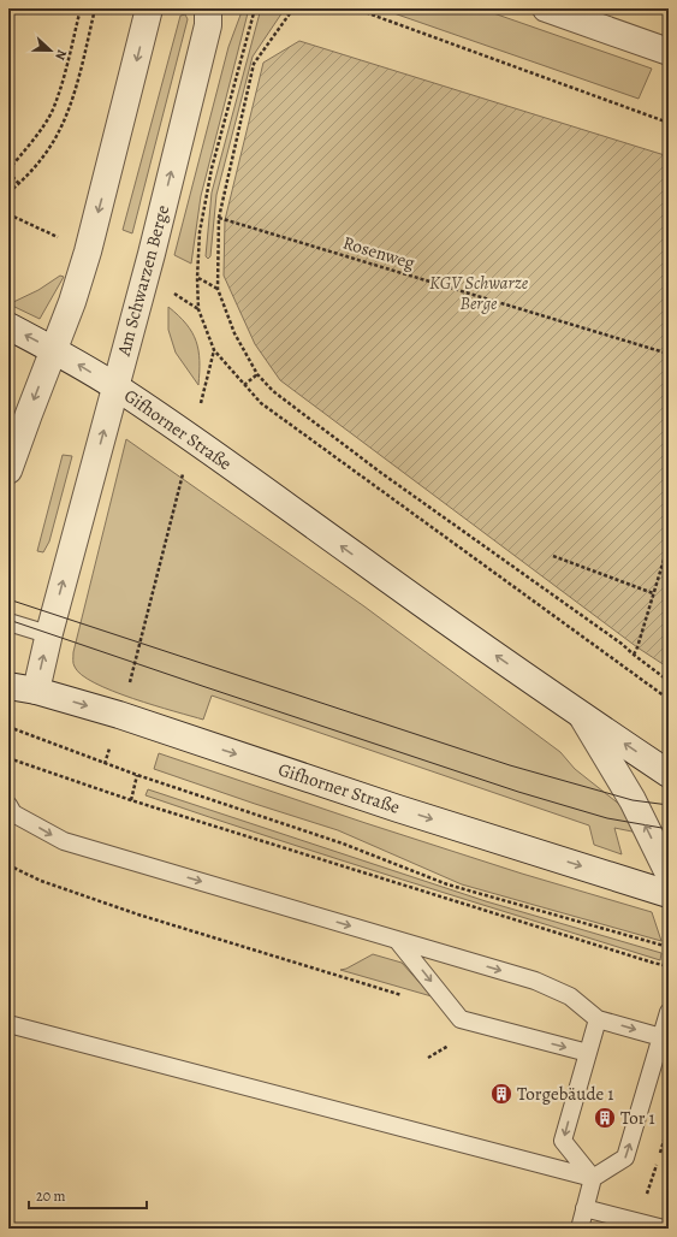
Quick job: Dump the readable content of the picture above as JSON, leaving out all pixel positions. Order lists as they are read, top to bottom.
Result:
{
  "streets": {
    "street": ["Am Schwarzen Berge", "Gifhorner Straße"],
    "path": ["Rosenweg"]
  },
  "crossings": [
    ["Am Schwarzen Berge", "Gifhorner Straße"]
  ],
  "parks": ["KGV Schwarze Berge"],
  "places": {
    "building": ["Torgebäude 1", "Tor 1"]
  },
  "scale_bar": "20 m",
  "north": "right"
}
